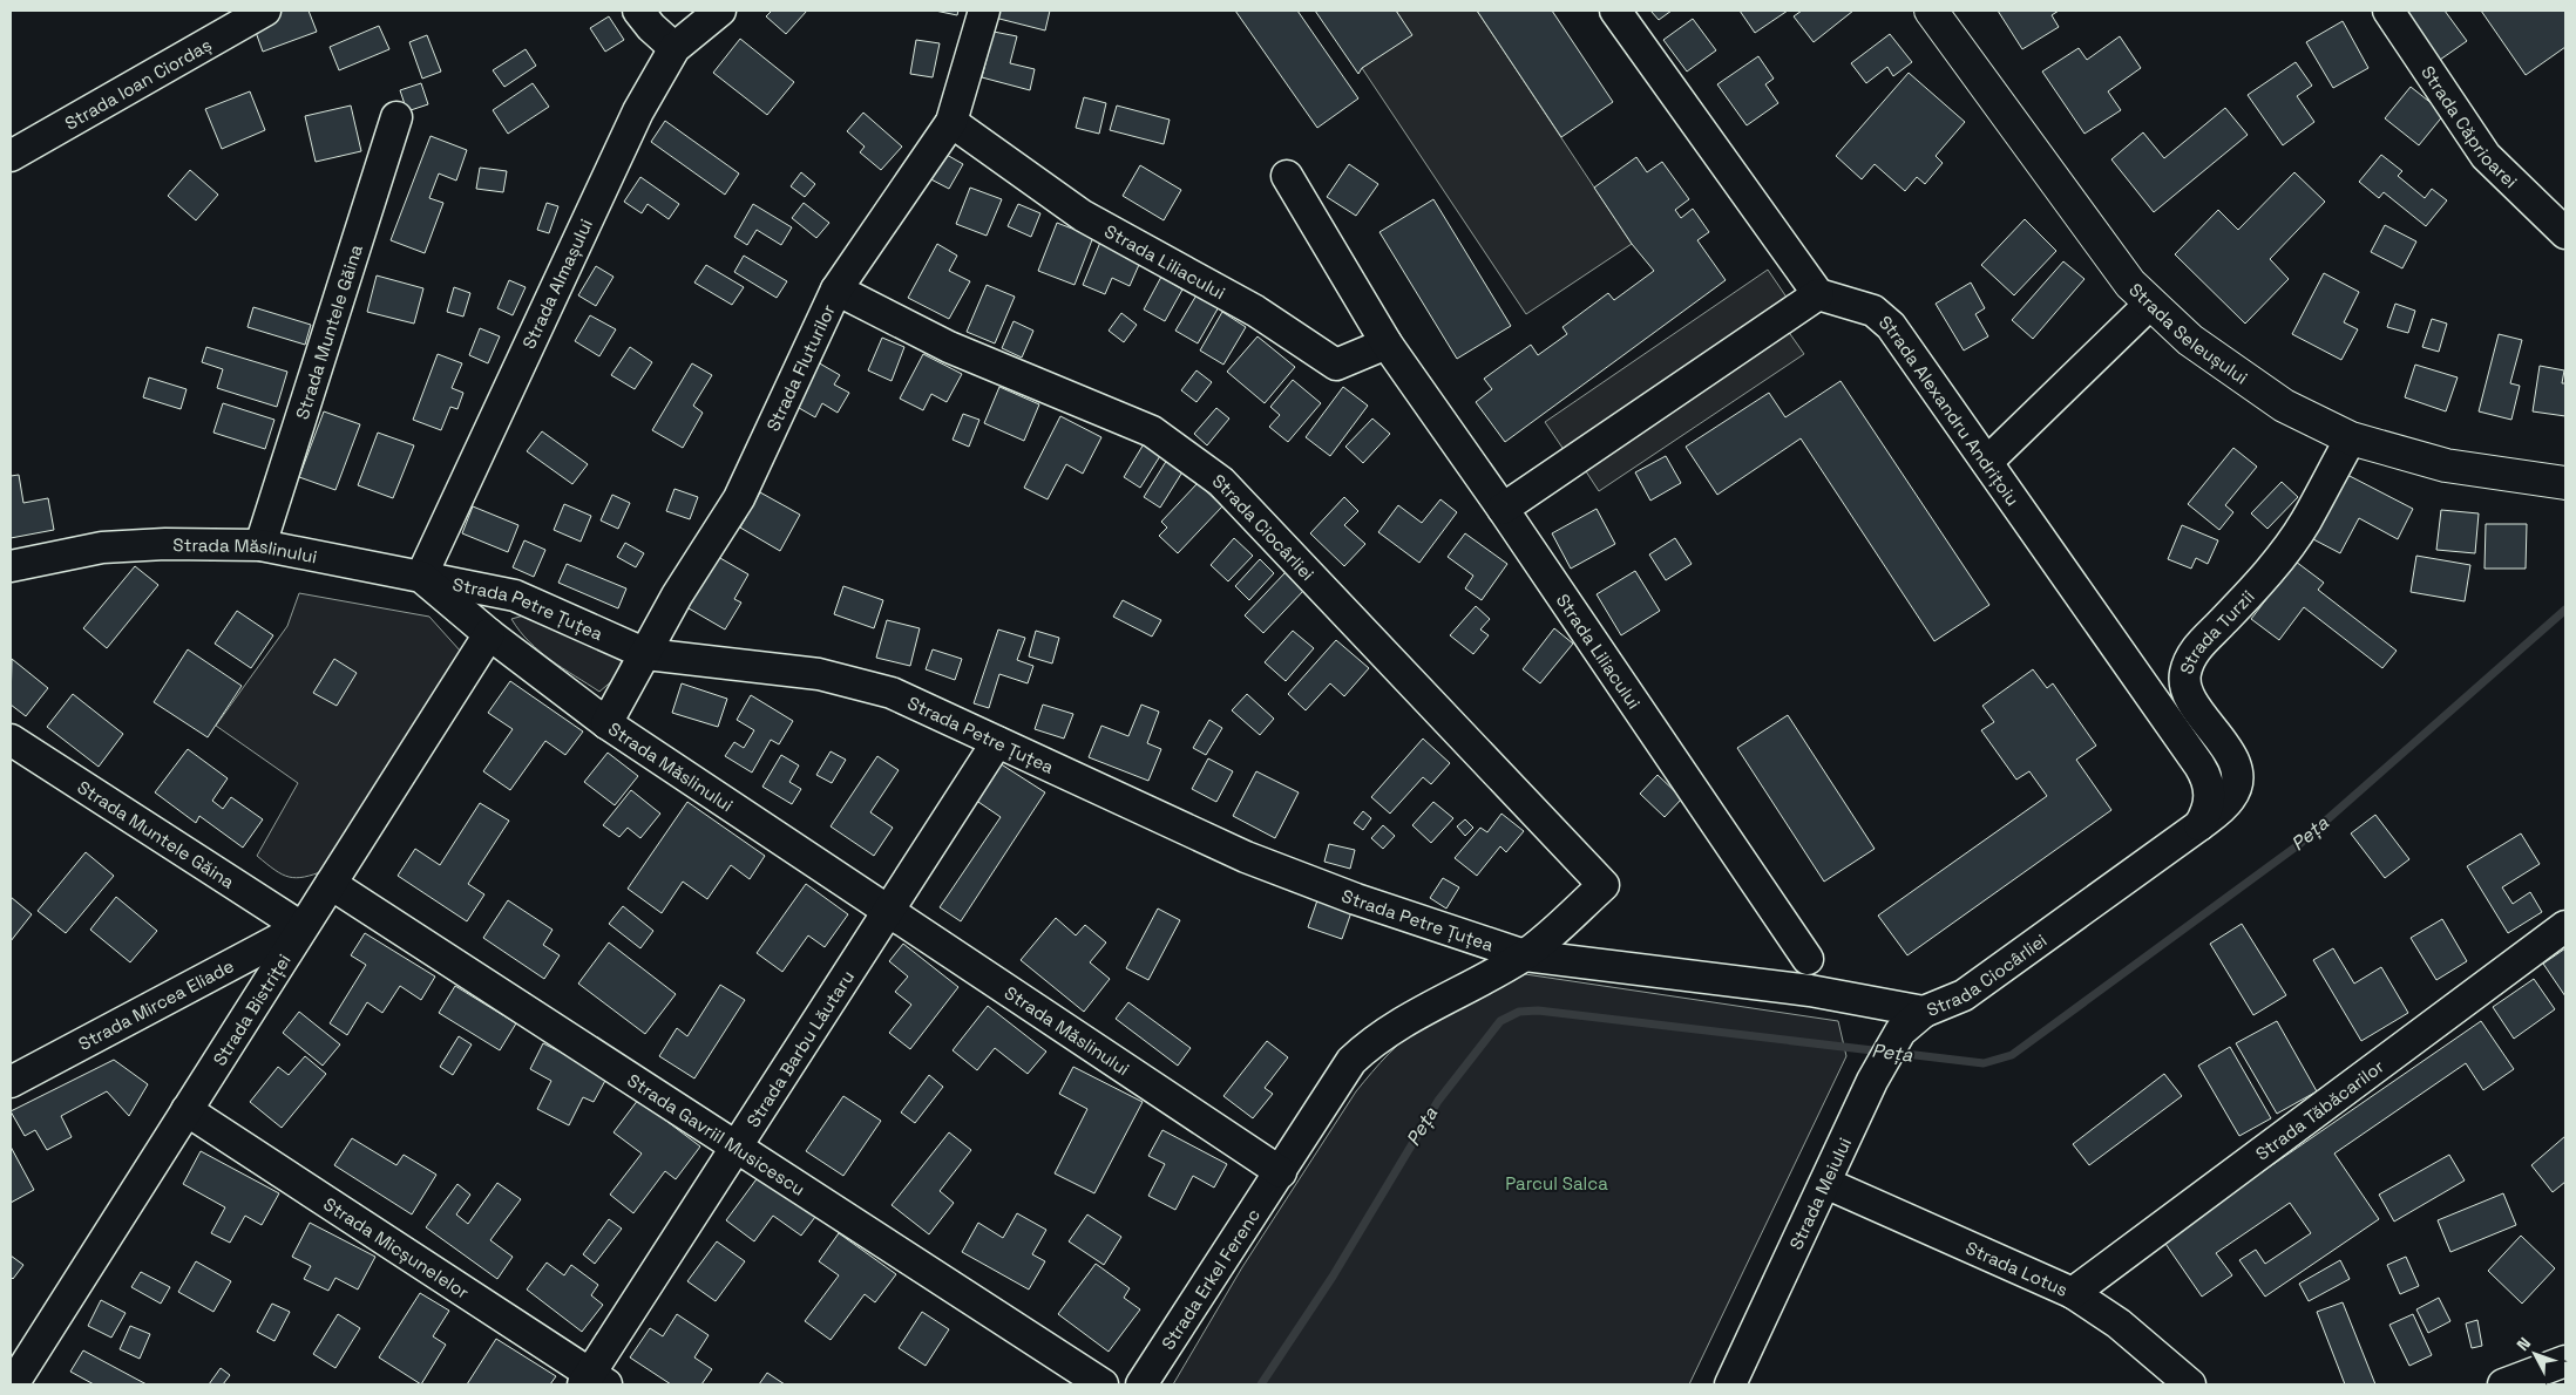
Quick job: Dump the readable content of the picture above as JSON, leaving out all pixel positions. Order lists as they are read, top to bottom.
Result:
{
  "streets": {
    "main road": ["Strada Seleușului"],
    "street": [
      "Strada Ioan Ciordaș",
      "Strada Căprioarei",
      "Strada Liliacului",
      "Strada Almașului",
      "Strada Muntele Găina",
      "Strada Fluturilor",
      "Strada Alexandru Andrițoiu",
      "Strada Ciocârliei",
      "Strada Măslinului",
      "Strada Petre Țuțea",
      "Strada Turzii",
      "Strada Mircea Eliade",
      "Strada Bistriței",
      "Strada Barbu Lăutaru",
      "Strada Tăbăcarilor",
      "Strada Gavriil Musicescu",
      "Strada Meiului",
      "Strada Micșunelelor",
      "Strada Lotus",
      "Strada Erkel Ferenc"
    ]
  },
  "crossings": [
    ["Strada Liliacului", "Strada Fluturilor"],
    ["Strada Almașului", "Strada Măslinului"],
    ["Strada Almașului", "Strada Petre Țuțea"],
    ["Strada Muntele Găina", "Strada Măslinului"],
    ["Strada Muntele Găina", "Strada Mircea Eliade"],
    ["Strada Muntele Găina", "Strada Bistriței"],
    ["Strada Seleușului", "Strada Turzii"],
    ["Strada Fluturilor", "Strada Ciocârliei"],
    ["Strada Fluturilor", "Strada Măslinului"],
    ["Strada Fluturilor", "Strada Petre Țuțea"],
    ["Strada Alexandru Andrițoiu", "Strada Ciocârliei"],
    ["Strada Alexandru Andrițoiu", "Strada Turzii"],
    ["Strada Ciocârliei", "Strada Petre Țuțea"],
    ["Strada Ciocârliei", "Strada Turzii"],
    ["Strada Ciocârliei", "Strada Meiului"],
    ["Strada Ciocârliei", "Strada Erkel Ferenc"],
    ["Strada Măslinului", "Strada Petre Țuțea"],
    ["Strada Măslinului", "Strada Bistriței"],
    ["Strada Măslinului", "Strada Barbu Lăutaru"],
    ["Strada Măslinului", "Strada Erkel Ferenc"],
    ["Strada Petre Țuțea", "Strada Barbu Lăutaru"],
    ["Strada Petre Țuțea", "Strada Erkel Ferenc"],
    ["Strada Mircea Eliade", "Strada Bistriței"],
    ["Strada Bistriței", "Strada Gavriil Musicescu"],
    ["Strada Bistriței", "Strada Micșunelelor"],
    ["Strada Barbu Lăutaru", "Strada Gavriil Musicescu"],
    ["Strada Barbu Lăutaru", "Strada Micșunelelor"],
    ["Strada Tăbăcarilor", "Strada Lotus"],
    ["Strada Meiului", "Strada Lotus"]
  ],
  "water": ["Peța"],
  "parks": ["Parcul Salca"],
  "north": "top left"
}
